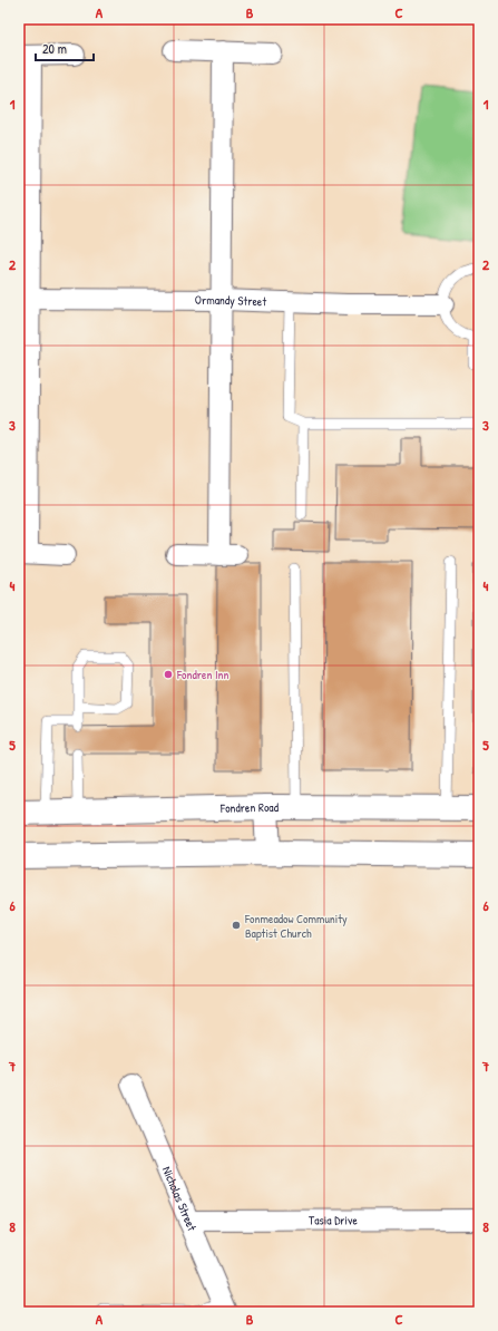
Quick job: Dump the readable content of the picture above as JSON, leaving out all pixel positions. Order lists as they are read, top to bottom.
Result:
{
  "streets": {
    "main road": ["Fondren Road"],
    "street": ["Ormandy Street", "Nicholas Street", "Tasia Drive"]
  },
  "crossings": [
    ["Nicholas Street", "Tasia Drive"]
  ],
  "places": ["Fondren Inn", "Fonmeadow Community Baptist Church"],
  "scale_bar": "20 m",
  "grid": {
    "columns": ["A", "B", "C"],
    "rows": [
      "1",
      "2",
      "3",
      "4",
      "5",
      "6",
      "7",
      "8"
    ]
  }
}
